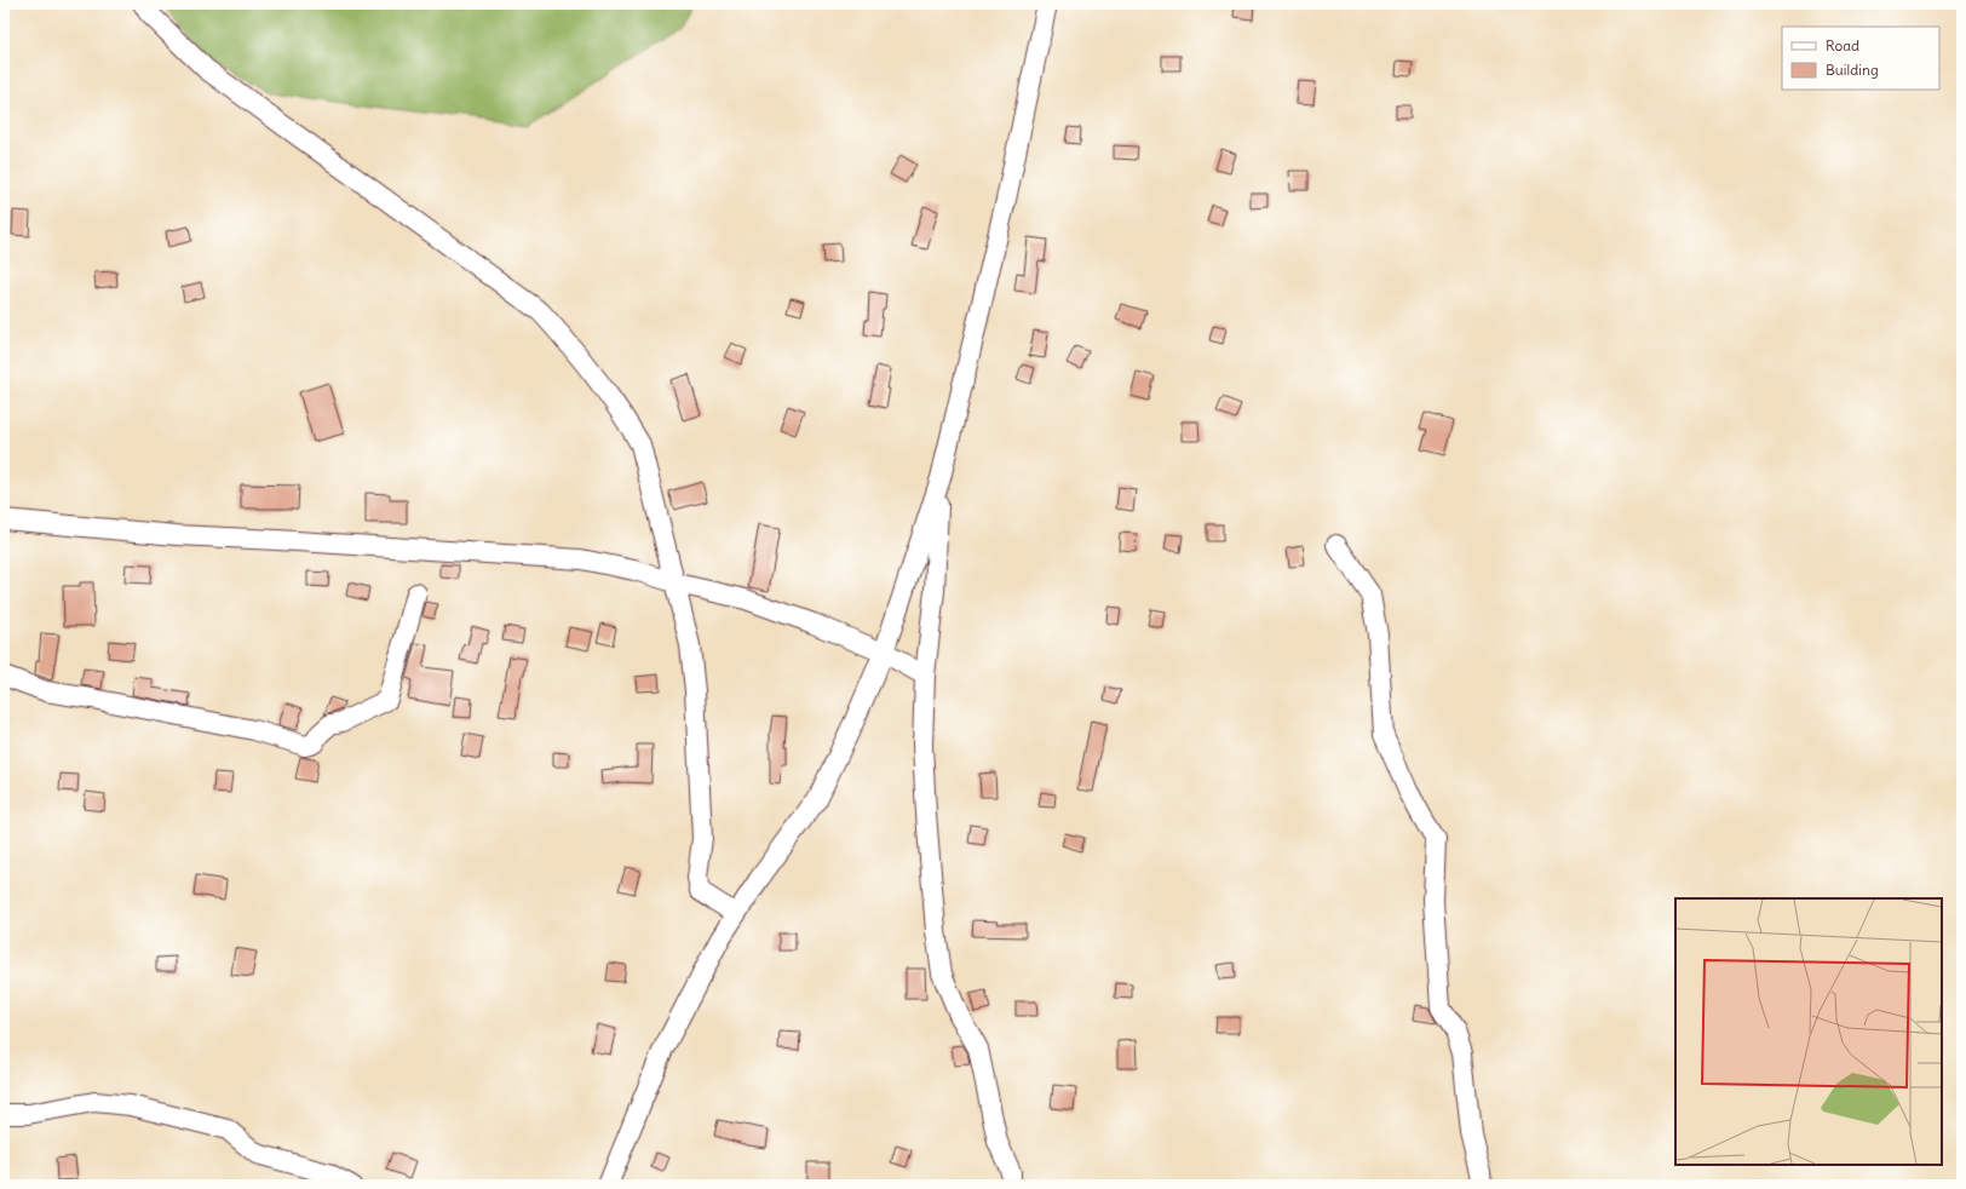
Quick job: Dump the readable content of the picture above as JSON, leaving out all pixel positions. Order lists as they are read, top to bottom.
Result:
{
  "legend": ["Road", "Building"]
}
